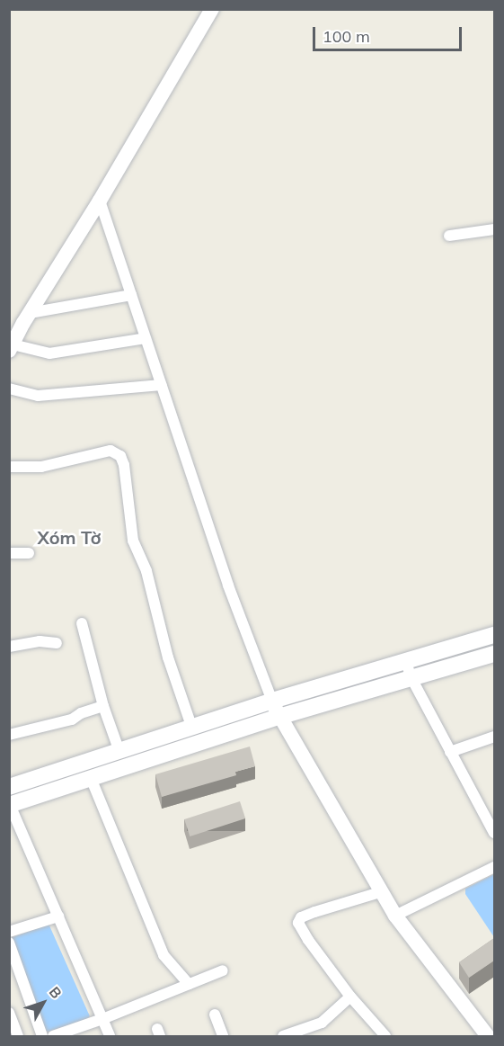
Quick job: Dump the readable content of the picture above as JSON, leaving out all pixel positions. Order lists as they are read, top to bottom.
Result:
{
  "districts": ["Xóm Tờ"],
  "scale_bar": "100 m",
  "north": "top right"
}
